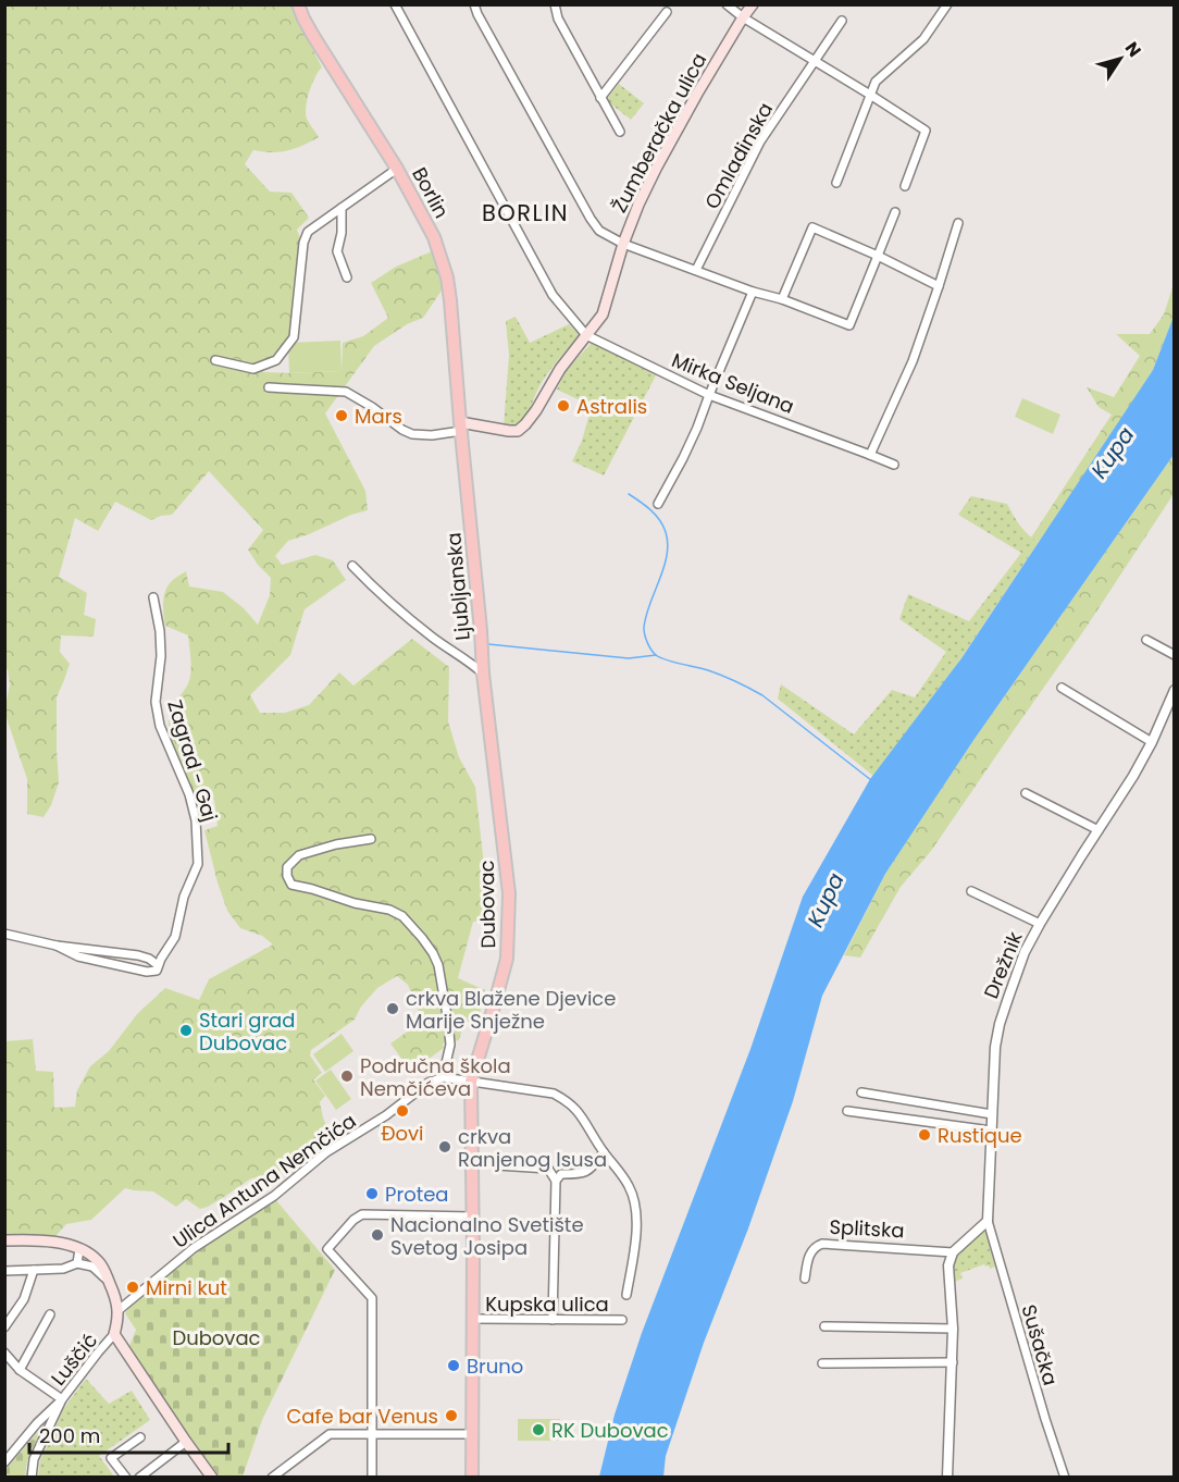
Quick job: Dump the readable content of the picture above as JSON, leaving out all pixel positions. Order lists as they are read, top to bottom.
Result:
{
  "streets": {
    "main road": [
      "Žumberačka ulica",
      "Borlin",
      "Ljubljanska",
      "Dubovac"
    ],
    "street": [
      "Omladinska",
      "Mirka Seljana",
      "Zagrad - Gaj",
      "Drežnik",
      "Ulica Antuna Nemčića",
      "Splitska",
      "Kupska ulica",
      "Sušačka",
      "Luščić"
    ]
  },
  "crossings": [
    ["Žumberačka ulica", "Borlin"],
    ["Žumberačka ulica", "Mirka Seljana"],
    ["Žumberačka ulica", "Ljubljanska"],
    ["Borlin", "Ljubljanska"],
    ["Ljubljanska", "Dubovac"],
    ["Dubovac", "Kupska ulica"],
    ["Drežnik", "Sušačka"]
  ],
  "districts": ["BORLIN"],
  "water": ["Kupa"],
  "parks": ["Dubovac"],
  "places": [
    "Astralis",
    "Mars",
    "crkva Blažene Djevice Marije Snježne",
    "Stari grad Dubovac",
    "Područna škola Nemčićeva",
    "Đovi",
    "Rustique",
    "crkva Ranjenog Isusa",
    "Protea",
    "Nacionalno Svetište Svetog Josipa",
    "Mirni kut",
    "Bruno",
    "Cafe bar Venus",
    "RK Dubovac"
  ],
  "scale_bar": "200 m",
  "north": "top right"
}
